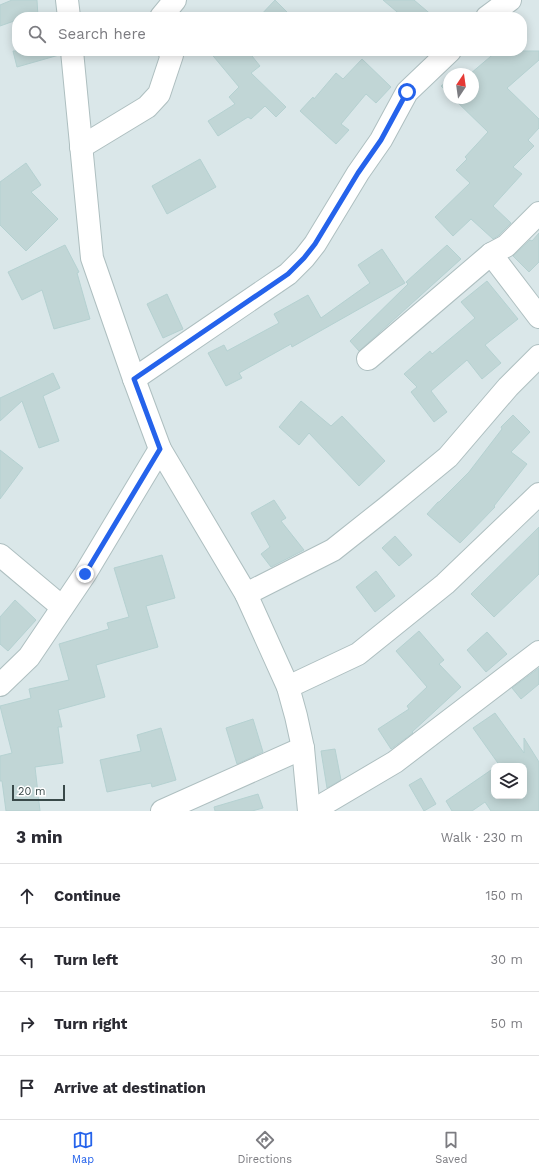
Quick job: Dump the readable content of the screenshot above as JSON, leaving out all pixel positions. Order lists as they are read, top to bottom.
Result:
{
  "scale_bar": "20 m",
  "north": "top",
  "page": {
    "search": "Search here",
    "scale": "20 m",
    "heading": ["3 min", "Walk · 230 m"],
    "list": [
      ["Continue", "150 m"],
      ["Turn left", "30 m"],
      ["Turn right", "50 m"],
      "Arrive at destination"
    ],
    "nav": ["Map", "Directions", "Saved"]
  }
}
